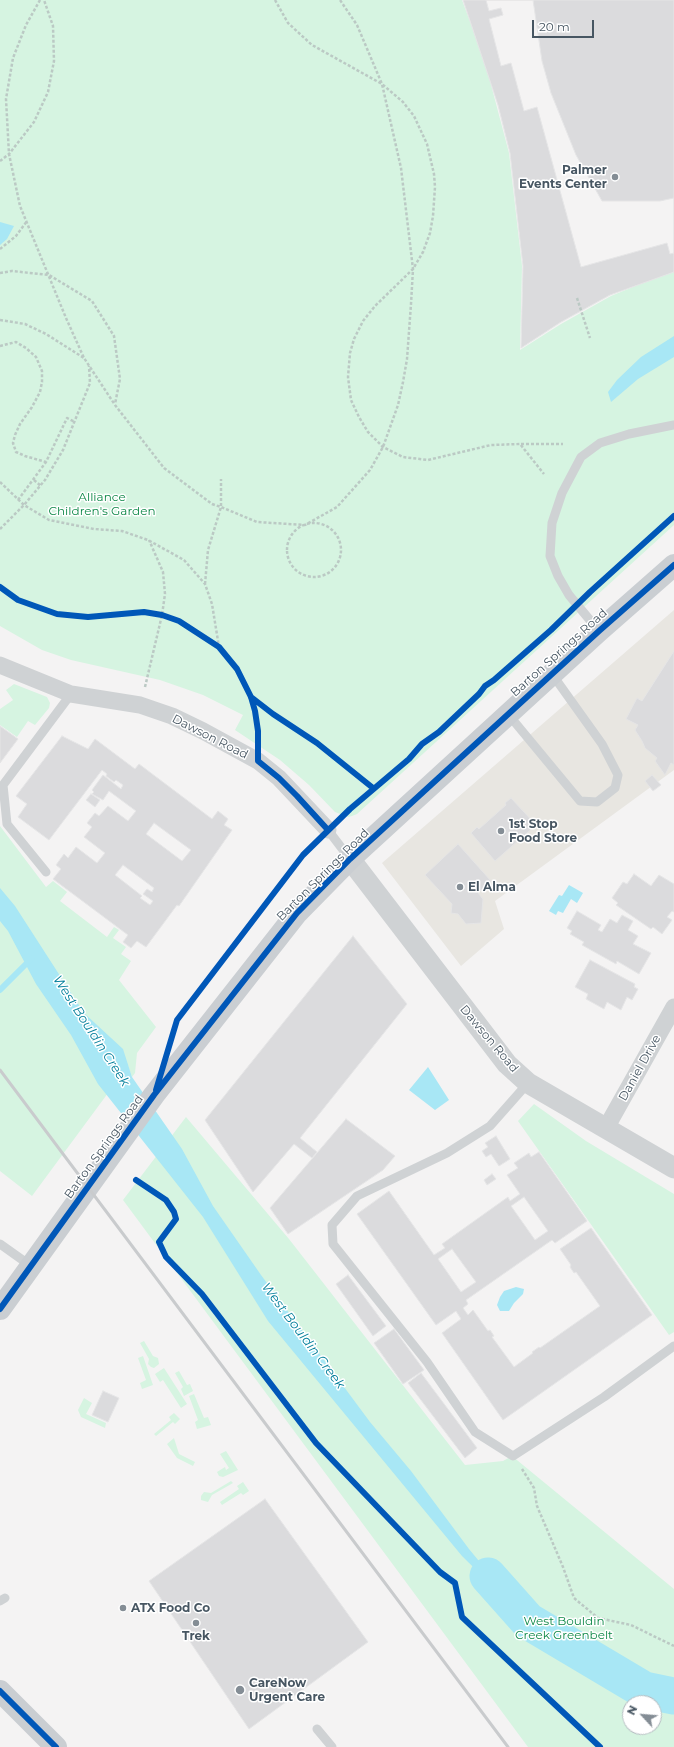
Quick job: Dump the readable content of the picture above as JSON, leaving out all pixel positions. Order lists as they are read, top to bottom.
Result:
{
  "streets": {
    "main road": ["Barton Springs Road"],
    "street": ["Dawson Road", "Daniel Drive"]
  },
  "crossings": [
    ["Barton Springs Road", "Dawson Road"],
    ["Dawson Road", "Daniel Drive"]
  ],
  "water": ["West Bouldin Creek"],
  "parks": ["Alliance Children's Garden", "West Bouldin Creek Greenbelt"],
  "places": [
    "Palmer Events Center",
    "1st Stop Food Store",
    "El Alma",
    "ATX Food Co",
    "Trek",
    "CareNow Urgent Care"
  ],
  "scale_bar": "20 m",
  "north": "top left"
}
